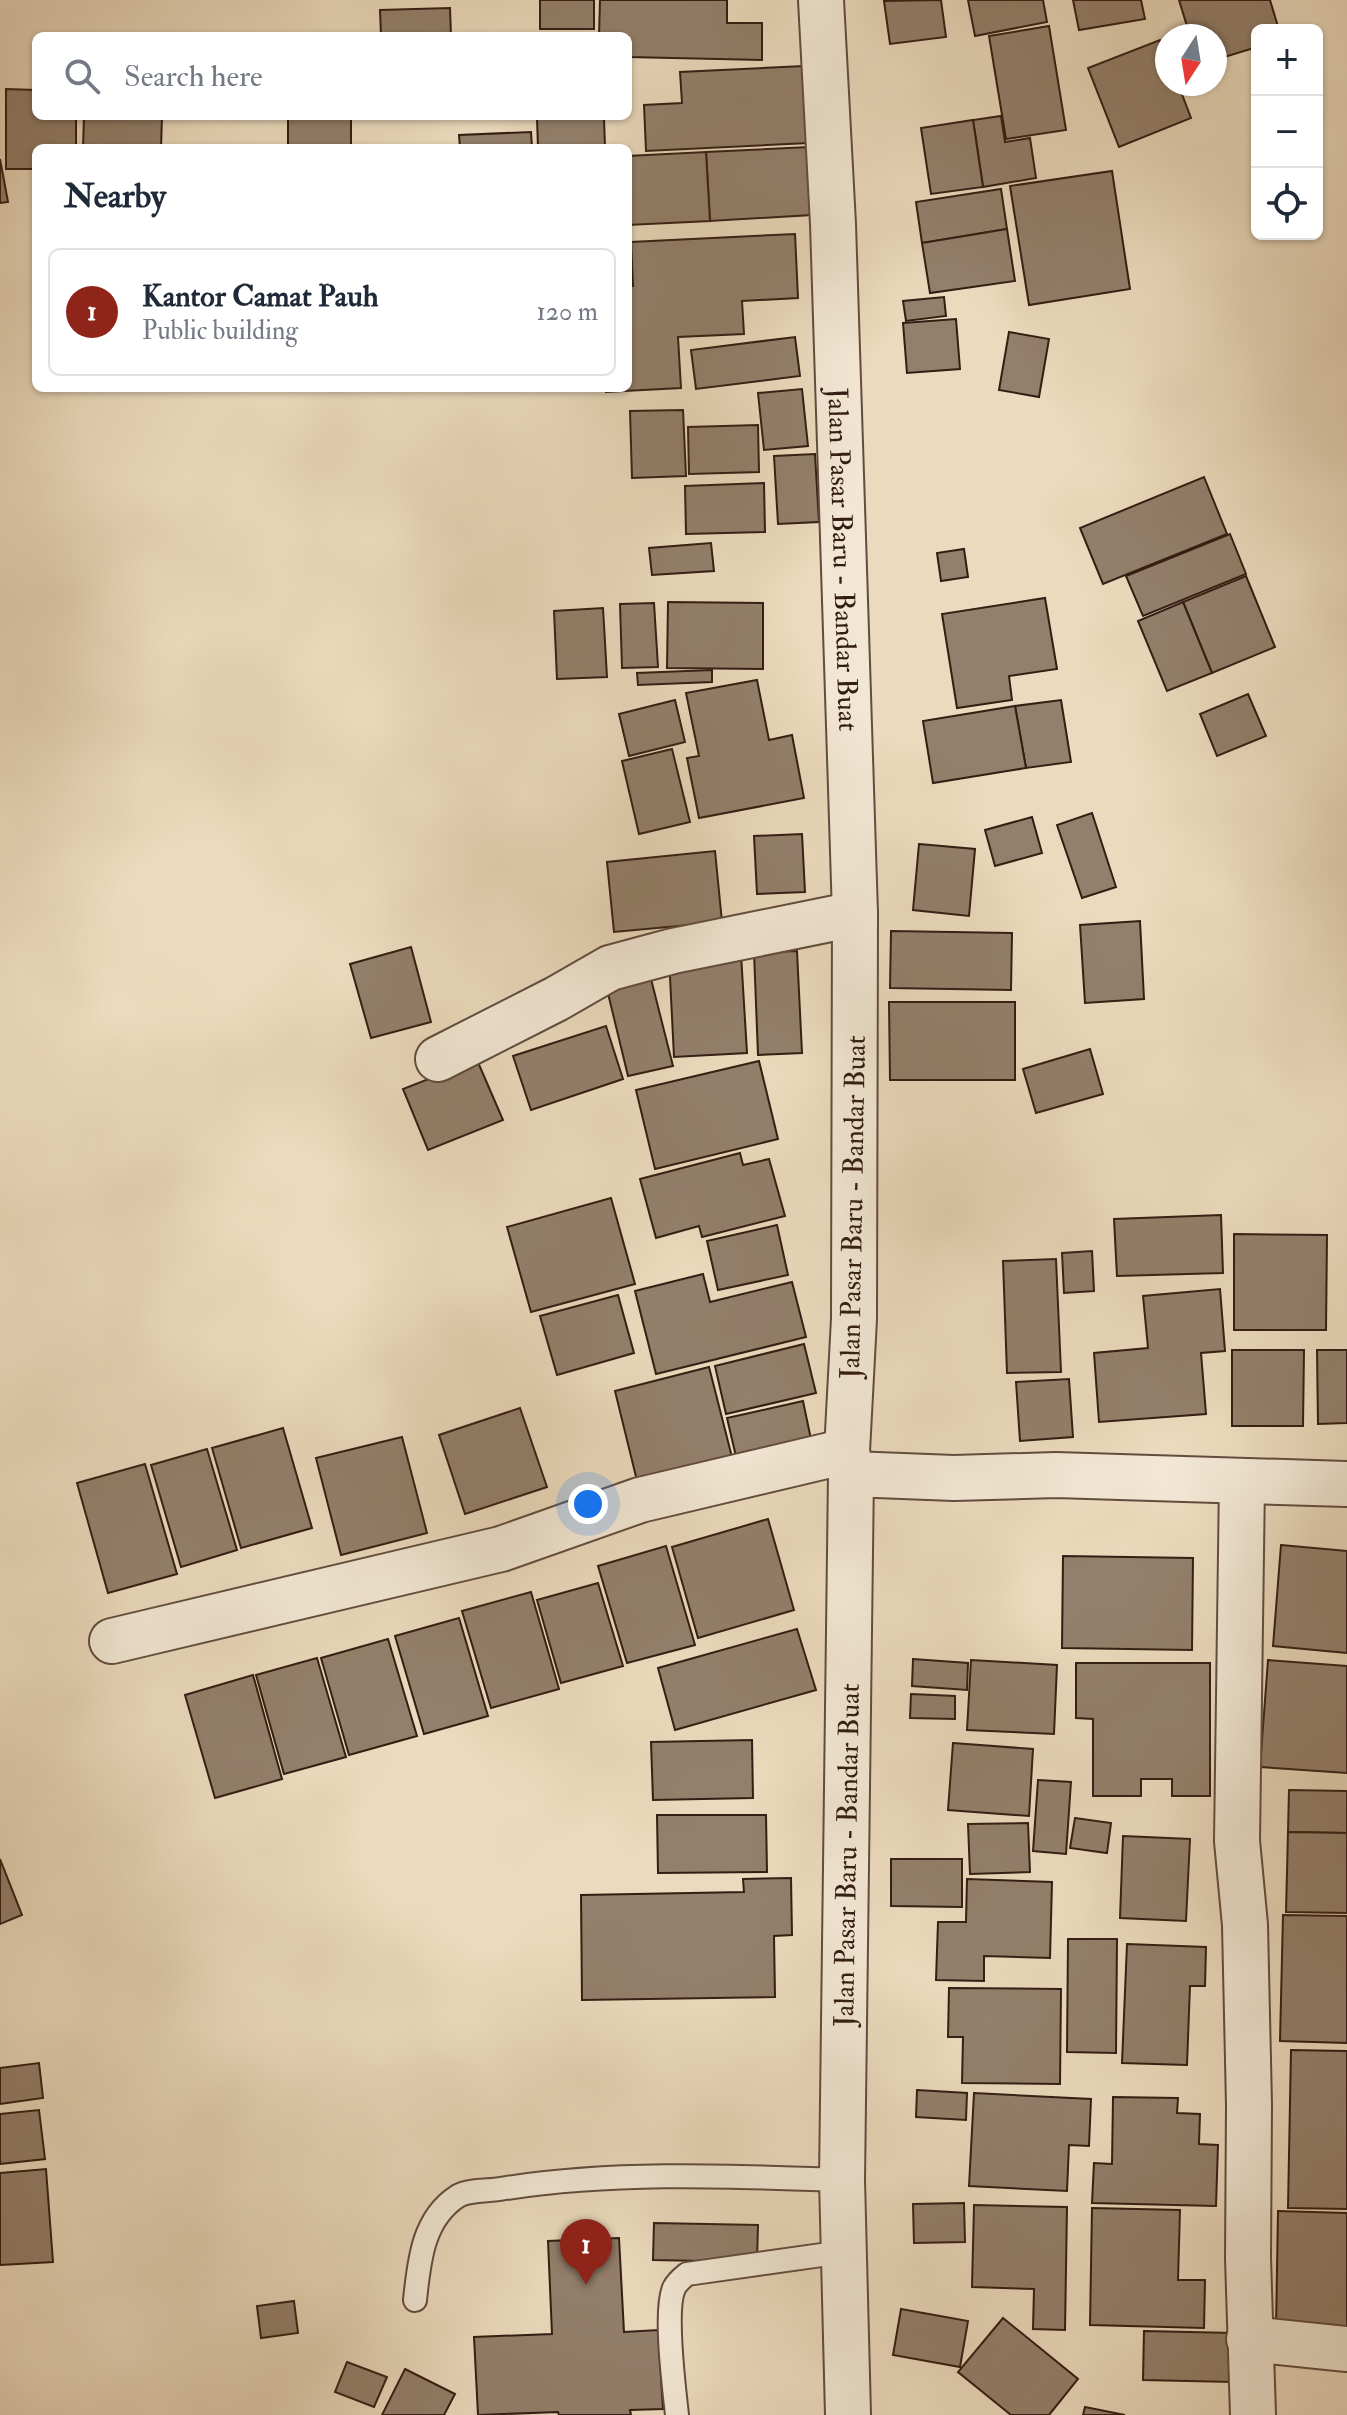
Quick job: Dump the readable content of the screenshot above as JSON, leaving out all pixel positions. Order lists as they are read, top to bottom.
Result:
{
  "streets": {
    "street": ["Jalan Pasar Baru - Bandar Buat"]
  },
  "north": "bottom",
  "page": {
    "map_buttons": ["+", "−"],
    "search": "Search here",
    "heading": "Nearby",
    "list": [
      {
        "mark": "1",
        "name": "Kantor Camat Pauh",
        "note": "Public building",
        "value": "120 m"
      }
    ],
    "pins": "1"
  }
}
